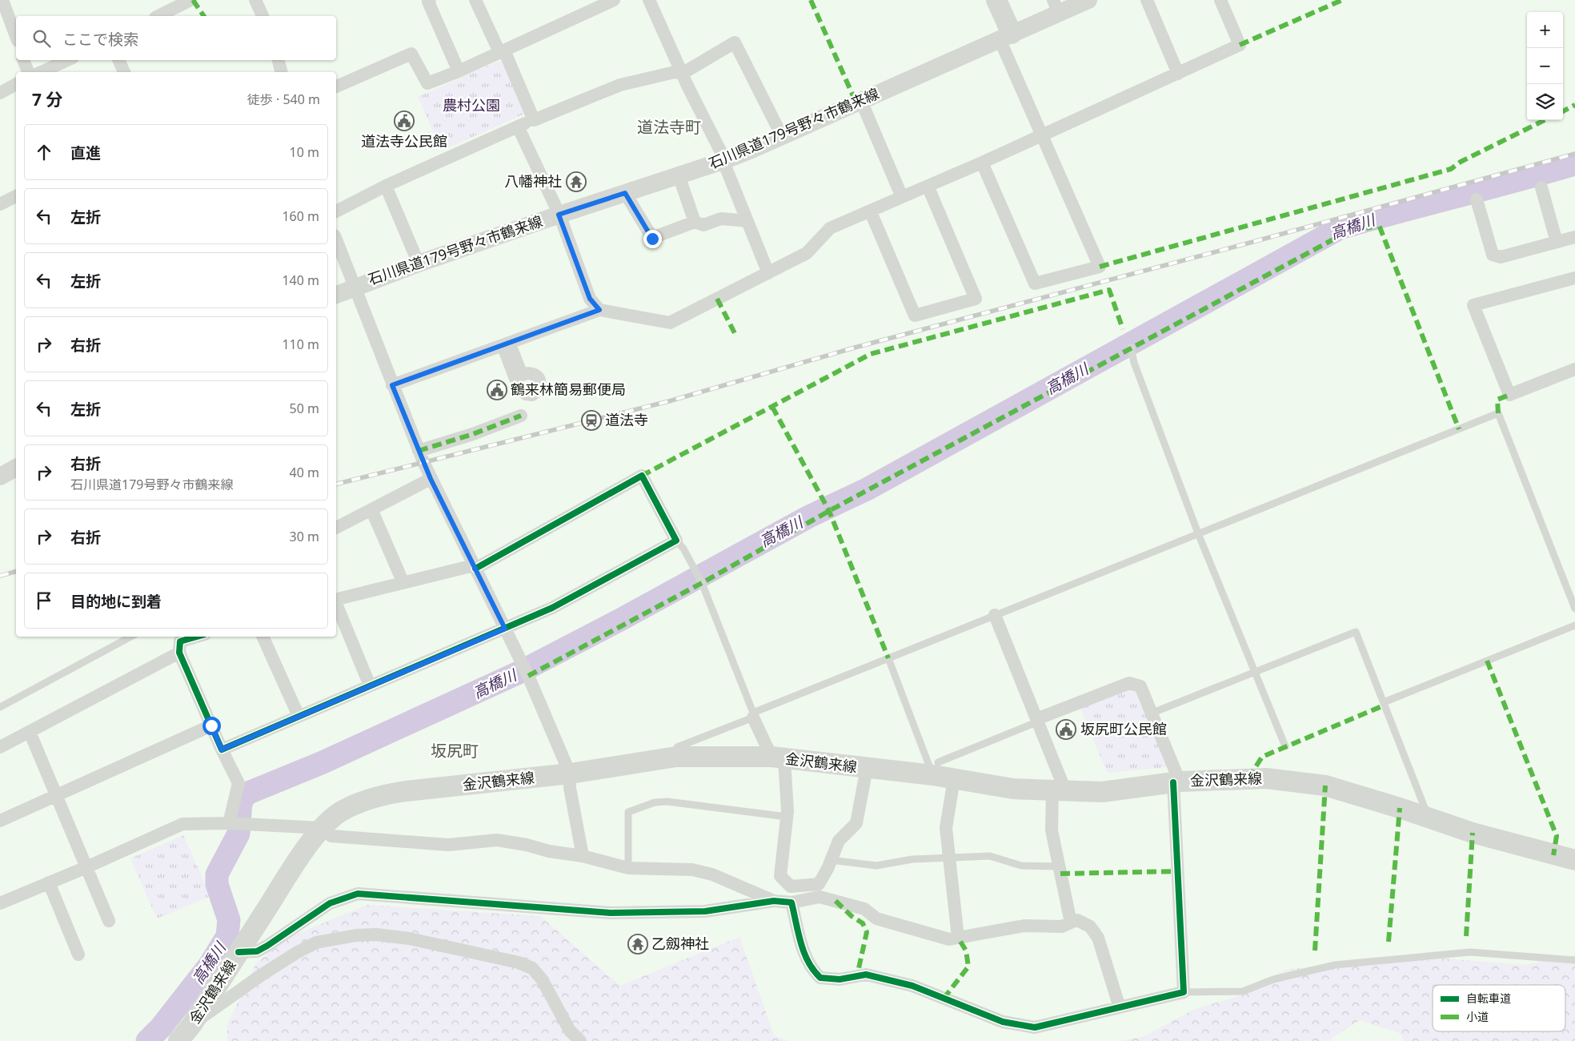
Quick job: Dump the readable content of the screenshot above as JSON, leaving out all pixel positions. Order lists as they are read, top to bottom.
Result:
{
  "streets": {
    "main road": ["石川県道179号野々市鶴来線", "金沢鶴来線"]
  },
  "districts": ["道法寺町", "坂尻町"],
  "water": ["高橋川"],
  "parks": ["農村公園"],
  "places": {
    "public building": ["道法寺公民館", "鶴来林簡易郵便局", "坂尻町公民館"],
    "temple": ["八幡神社", "乙劔神社"],
    "station": ["道法寺"]
  },
  "legend": ["自転車道", "小道"],
  "page": {
    "map_buttons": ["+", "−"],
    "search": "ここで検索",
    "heading": ["7 分", "徒歩 · 540 m"],
    "list": [
      ["直進", "10 m"],
      ["左折", "160 m"],
      ["左折", "140 m"],
      ["右折", "110 m"],
      ["左折", "50 m"],
      ["右折", "石川県道179号野々市鶴来線", "40 m"],
      ["右折", "30 m"],
      "目的地に到着"
    ]
  }
}
